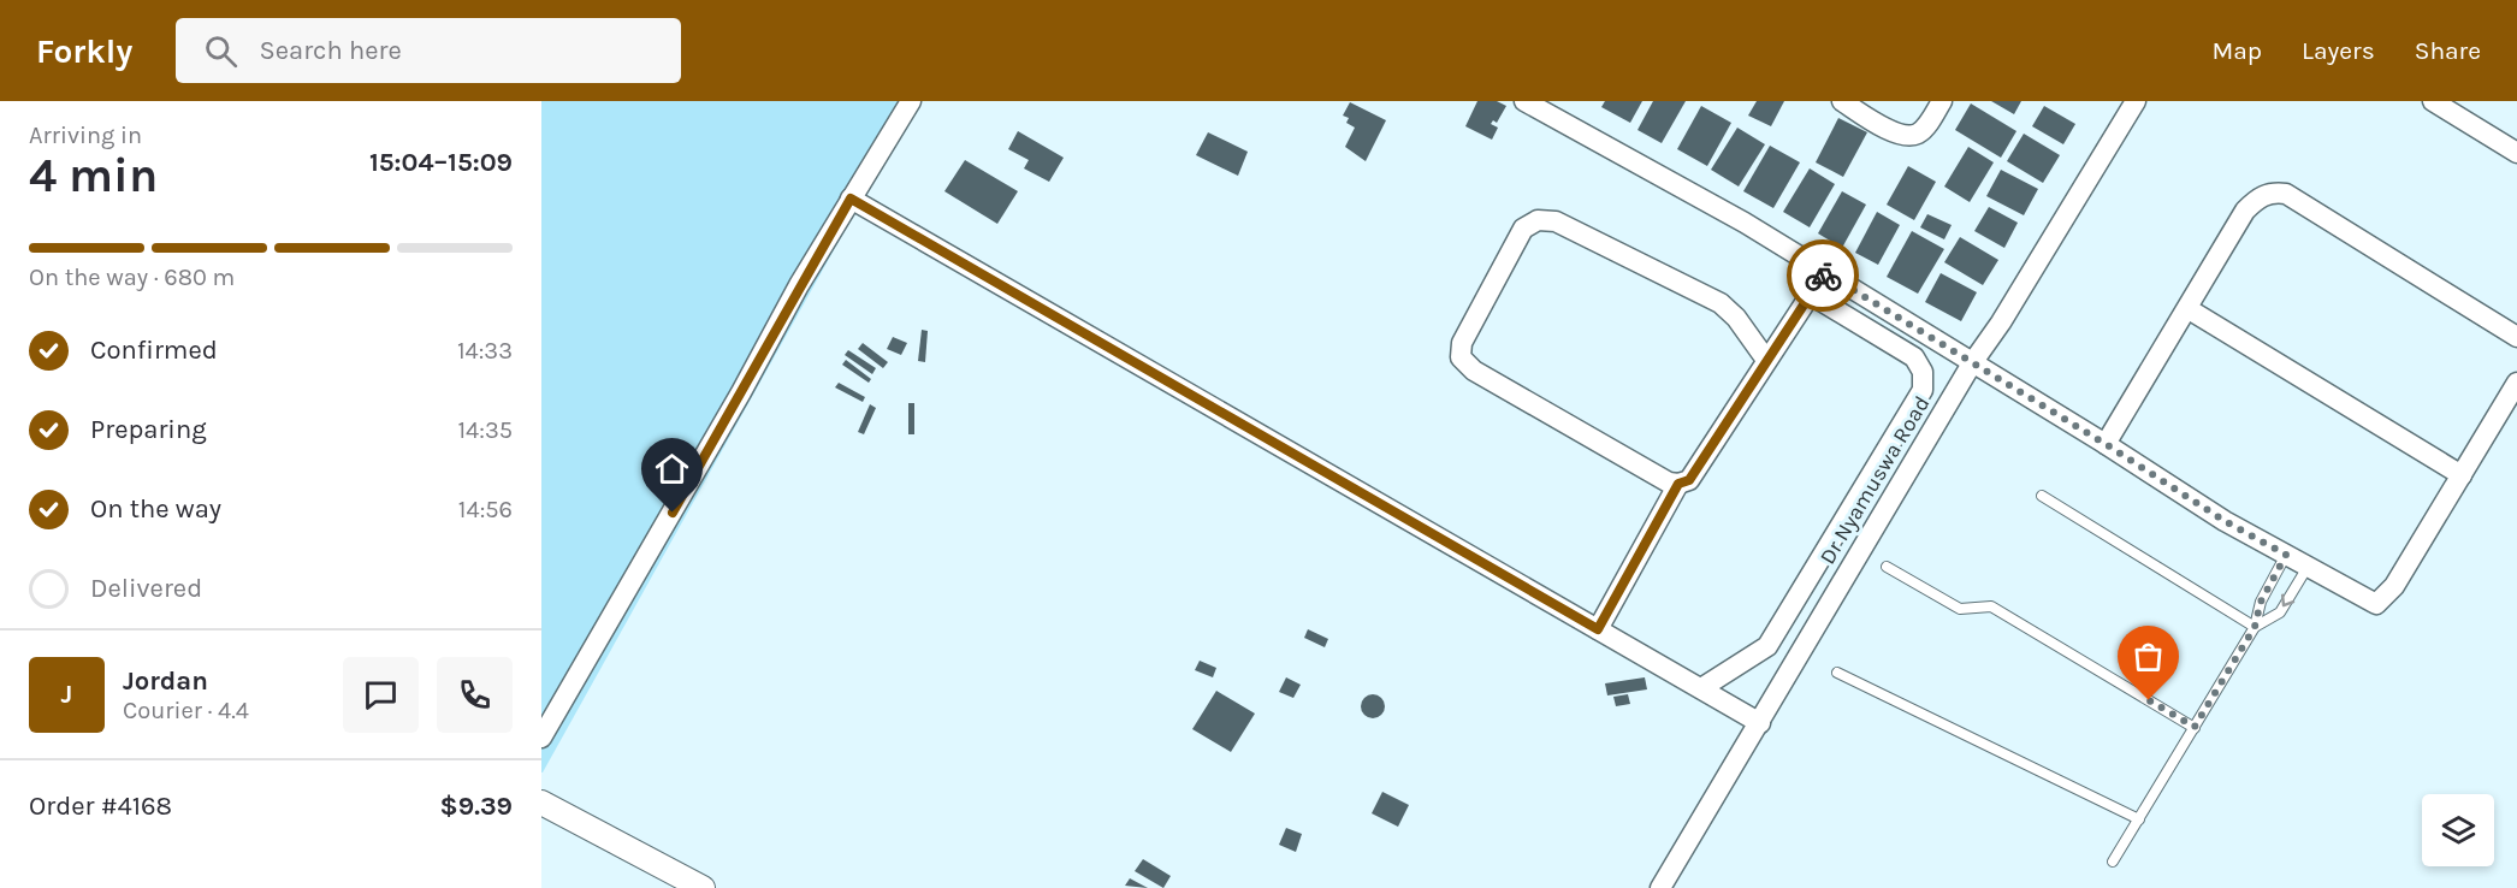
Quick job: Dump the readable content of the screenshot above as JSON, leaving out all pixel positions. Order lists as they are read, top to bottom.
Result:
{
  "streets": {
    "street": ["Dr Nyamuswa Road"]
  },
  "page": {
    "header": "Forkly",
    "search": "Search here",
    "nav": ["Map", "Layers", "Share"],
    "heading": ["4 min", "Arriving in", "15:04–15:09"],
    "panel": [
      "Jordan",
      "Courier · 4.4",
      "Order #4168",
      "$9.39"
    ],
    "bar": "On the way · 680 m",
    "list": [
      ["Confirmed", "14:33"],
      ["Preparing", "14:35"],
      ["On the way", "14:56"],
      "Delivered"
    ],
    "round": "J"
  }
}
